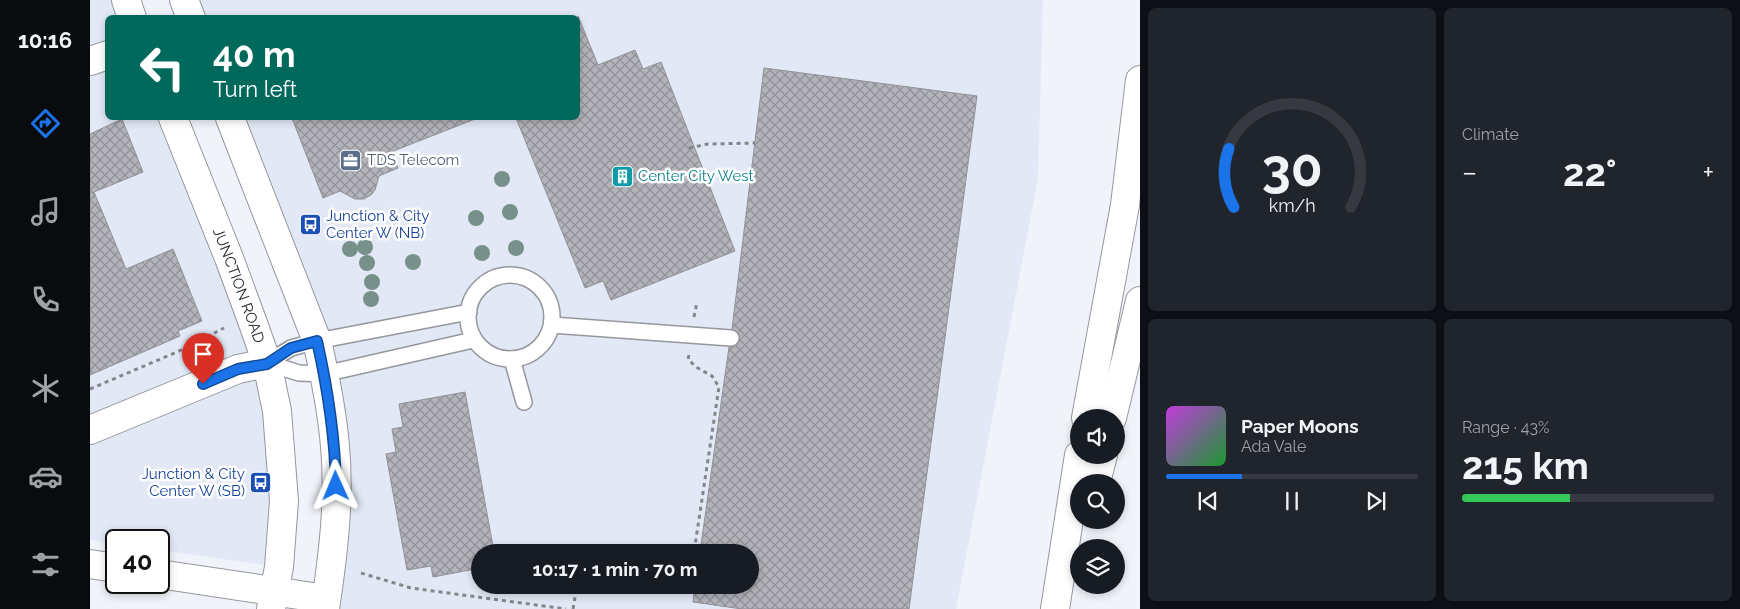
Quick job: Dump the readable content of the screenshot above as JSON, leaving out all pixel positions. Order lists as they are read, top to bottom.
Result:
{
  "streets": {
    "main road": ["JUNCTION ROAD"]
  },
  "places": {
    "office": ["TDS Telecom"],
    "building": ["Center City West"],
    "bus stop": ["Junction & City Center W (NB)", "Junction & City Center W (SB)"]
  },
  "page": {
    "tabs": "10:16",
    "tile": [
      "Climate",
      ["Range · 43%", "215 km"]
    ],
    "turn": ["40 m", "Turn left"],
    "heat": ["−", "22°", "+"],
    "song": ["Paper Moons", "Ada Vale"],
    "limit": "40",
    "trip": "10:17 · 1 min · 70 m",
    "gauge": ["30", "km/h"]
  }
}
